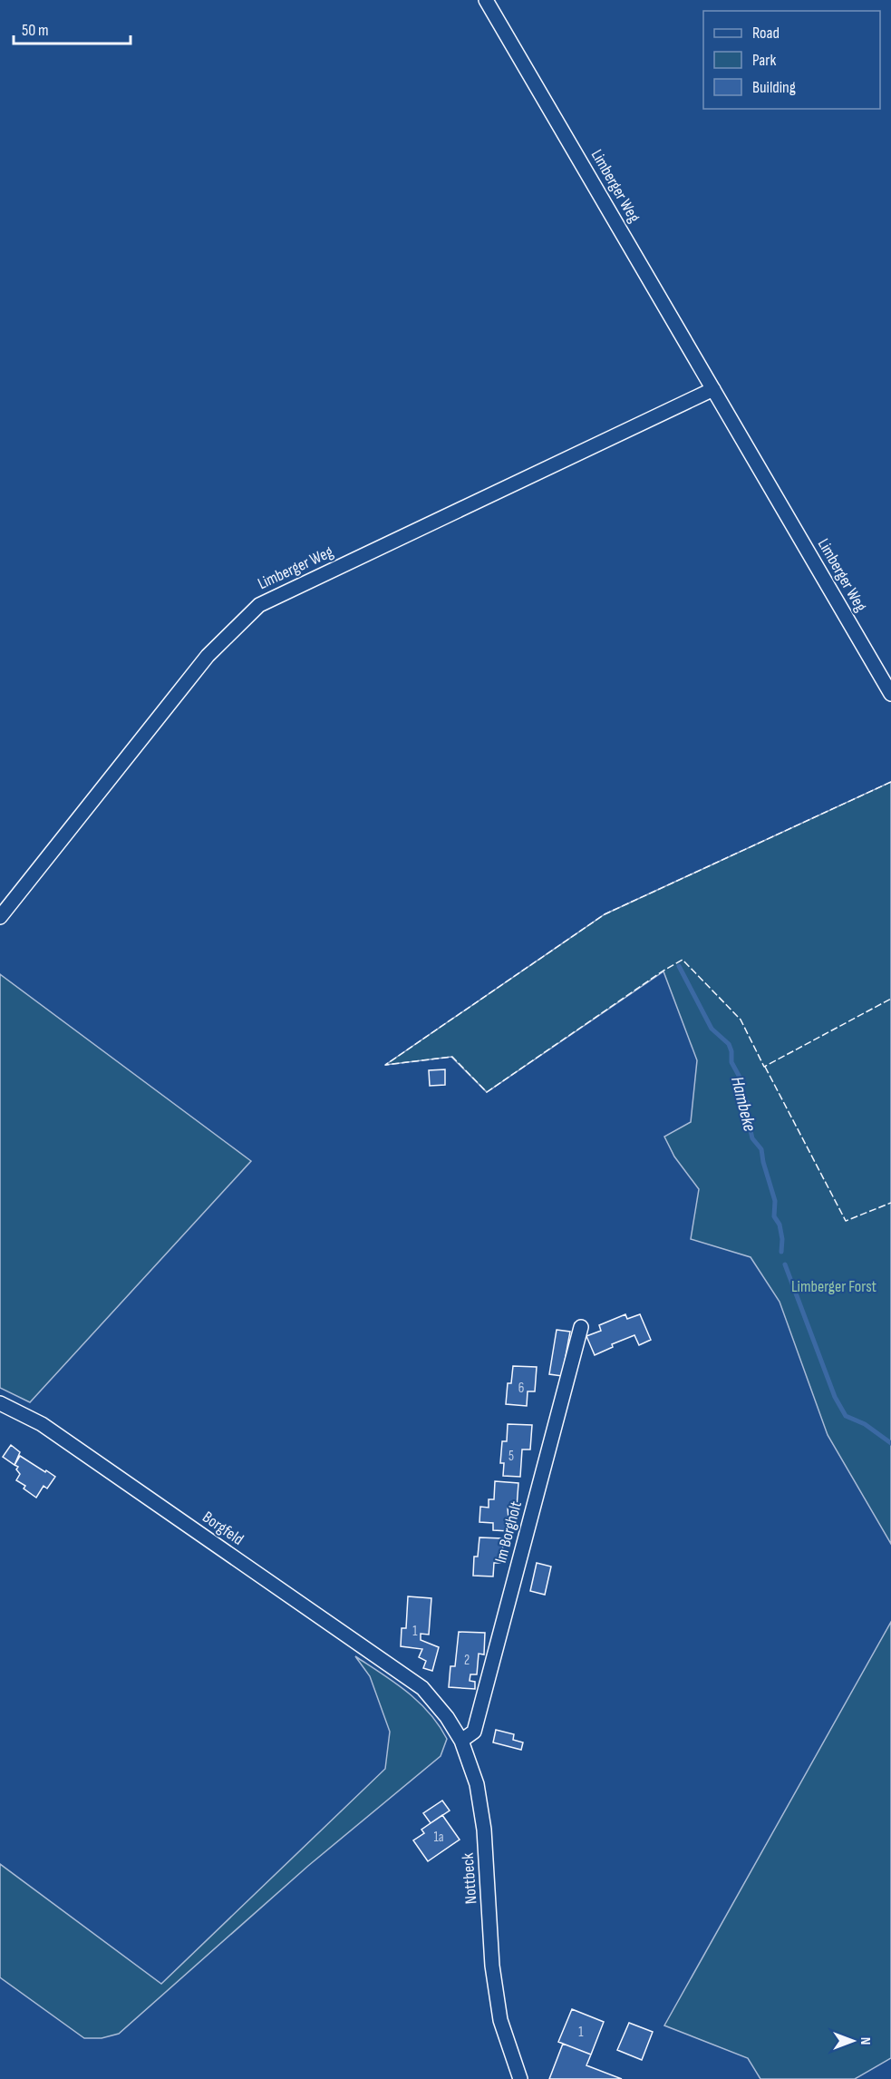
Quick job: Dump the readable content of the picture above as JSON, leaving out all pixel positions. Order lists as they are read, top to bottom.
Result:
{
  "streets": {
    "street": [
      "Limberger Weg",
      "Borgfeld",
      "Im Borgholt",
      "Nottbeck"
    ]
  },
  "crossings": [
    ["Borgfeld", "Nottbeck"],
    ["Im Borgholt", "Nottbeck"]
  ],
  "water": ["Hambeke"],
  "parks": ["Limberger Forst"],
  "house_numbers": [
    "6",
    "5",
    "1",
    "2",
    "1a",
    "1"
  ],
  "legend": ["Road", "Park", "Building"],
  "scale_bar": "50 m",
  "north": "right"
}
